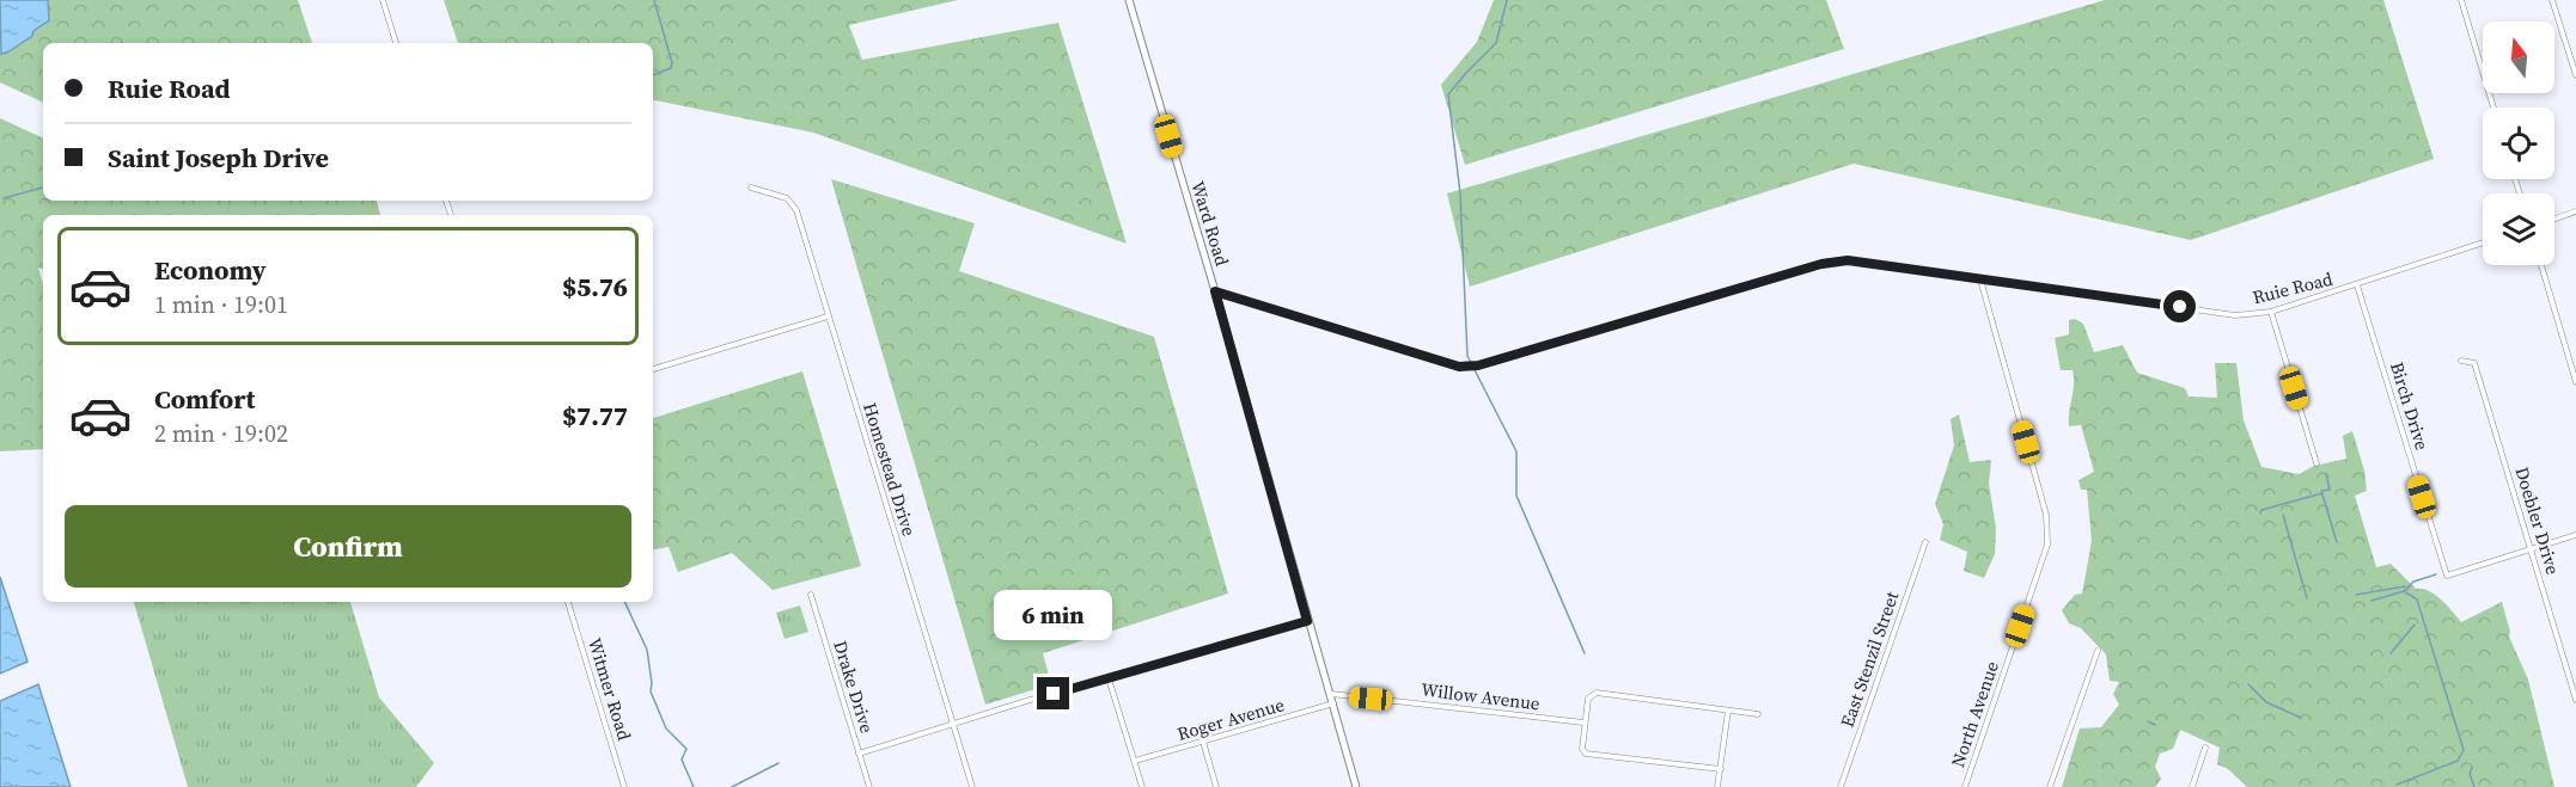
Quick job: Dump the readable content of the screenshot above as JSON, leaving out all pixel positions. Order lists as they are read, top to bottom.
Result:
{
  "streets": {
    "main road": ["Ward Road"],
    "street": [
      "Ruie Road",
      "Birch Drive",
      "Homestead Drive",
      "Doebler Drive",
      "East Stenzil Street",
      "Drake Drive",
      "Witmer Road",
      "Willow Avenue",
      "North Avenue",
      "Roger Avenue"
    ]
  },
  "crossings": [
    ["Ward Road", "Ruie Road"],
    ["Ward Road", "Willow Avenue"],
    ["Ward Road", "Roger Avenue"],
    ["Ruie Road", "Birch Drive"],
    ["Ruie Road", "North Avenue"],
    ["Birch Drive", "Doebler Drive"]
  ],
  "north": "top",
  "page": {
    "banner": ["Ruie Road", "Saint Joseph Drive"],
    "list": [
      {
        "name": "Economy",
        "note": "1 min · 19:01",
        "value": "$5.76"
      },
      {
        "name": "Comfort",
        "note": "2 min · 19:02",
        "value": "$7.77"
      }
    ],
    "buttons": "Confirm",
    "bubble": "6 min"
  }
}
